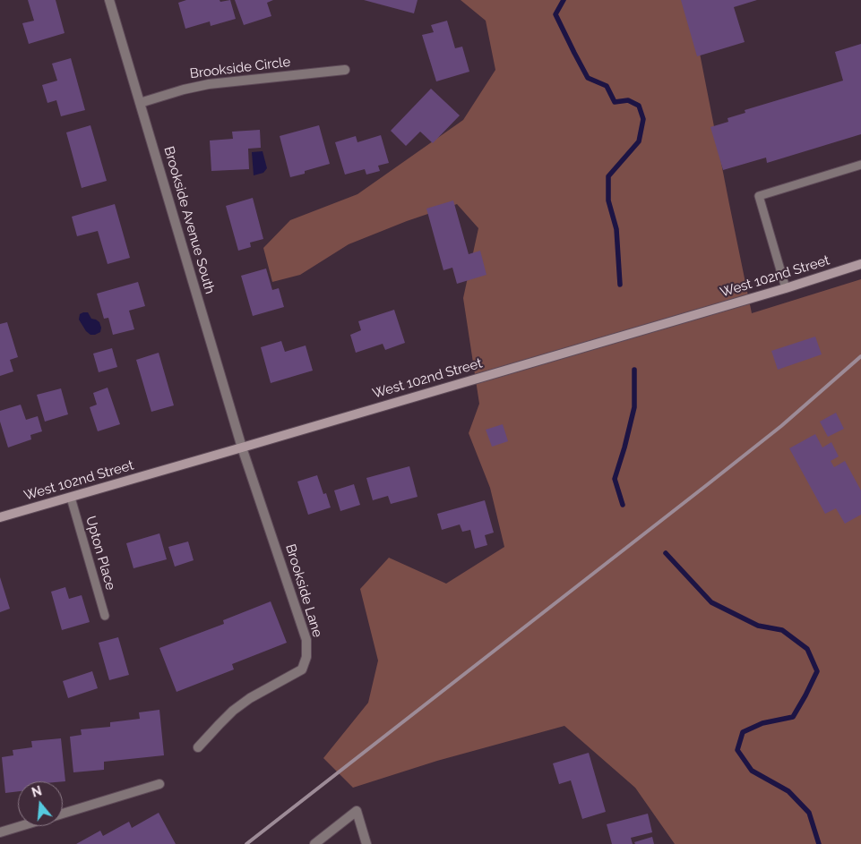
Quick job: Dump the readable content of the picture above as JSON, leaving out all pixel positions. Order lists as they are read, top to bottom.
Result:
{
  "streets": {
    "street": [
      "Brookside Circle",
      "Brookside Avenue South",
      "West 102nd Street",
      "Brookside Lane"
    ],
    "lane": ["Upton Place"]
  },
  "crossings": [
    ["Brookside Circle", "Brookside Avenue South"],
    ["Brookside Avenue South", "West 102nd Street"],
    ["Brookside Avenue South", "Brookside Lane"],
    ["West 102nd Street", "Upton Place"],
    ["West 102nd Street", "Brookside Lane"]
  ],
  "north": "top"
}
